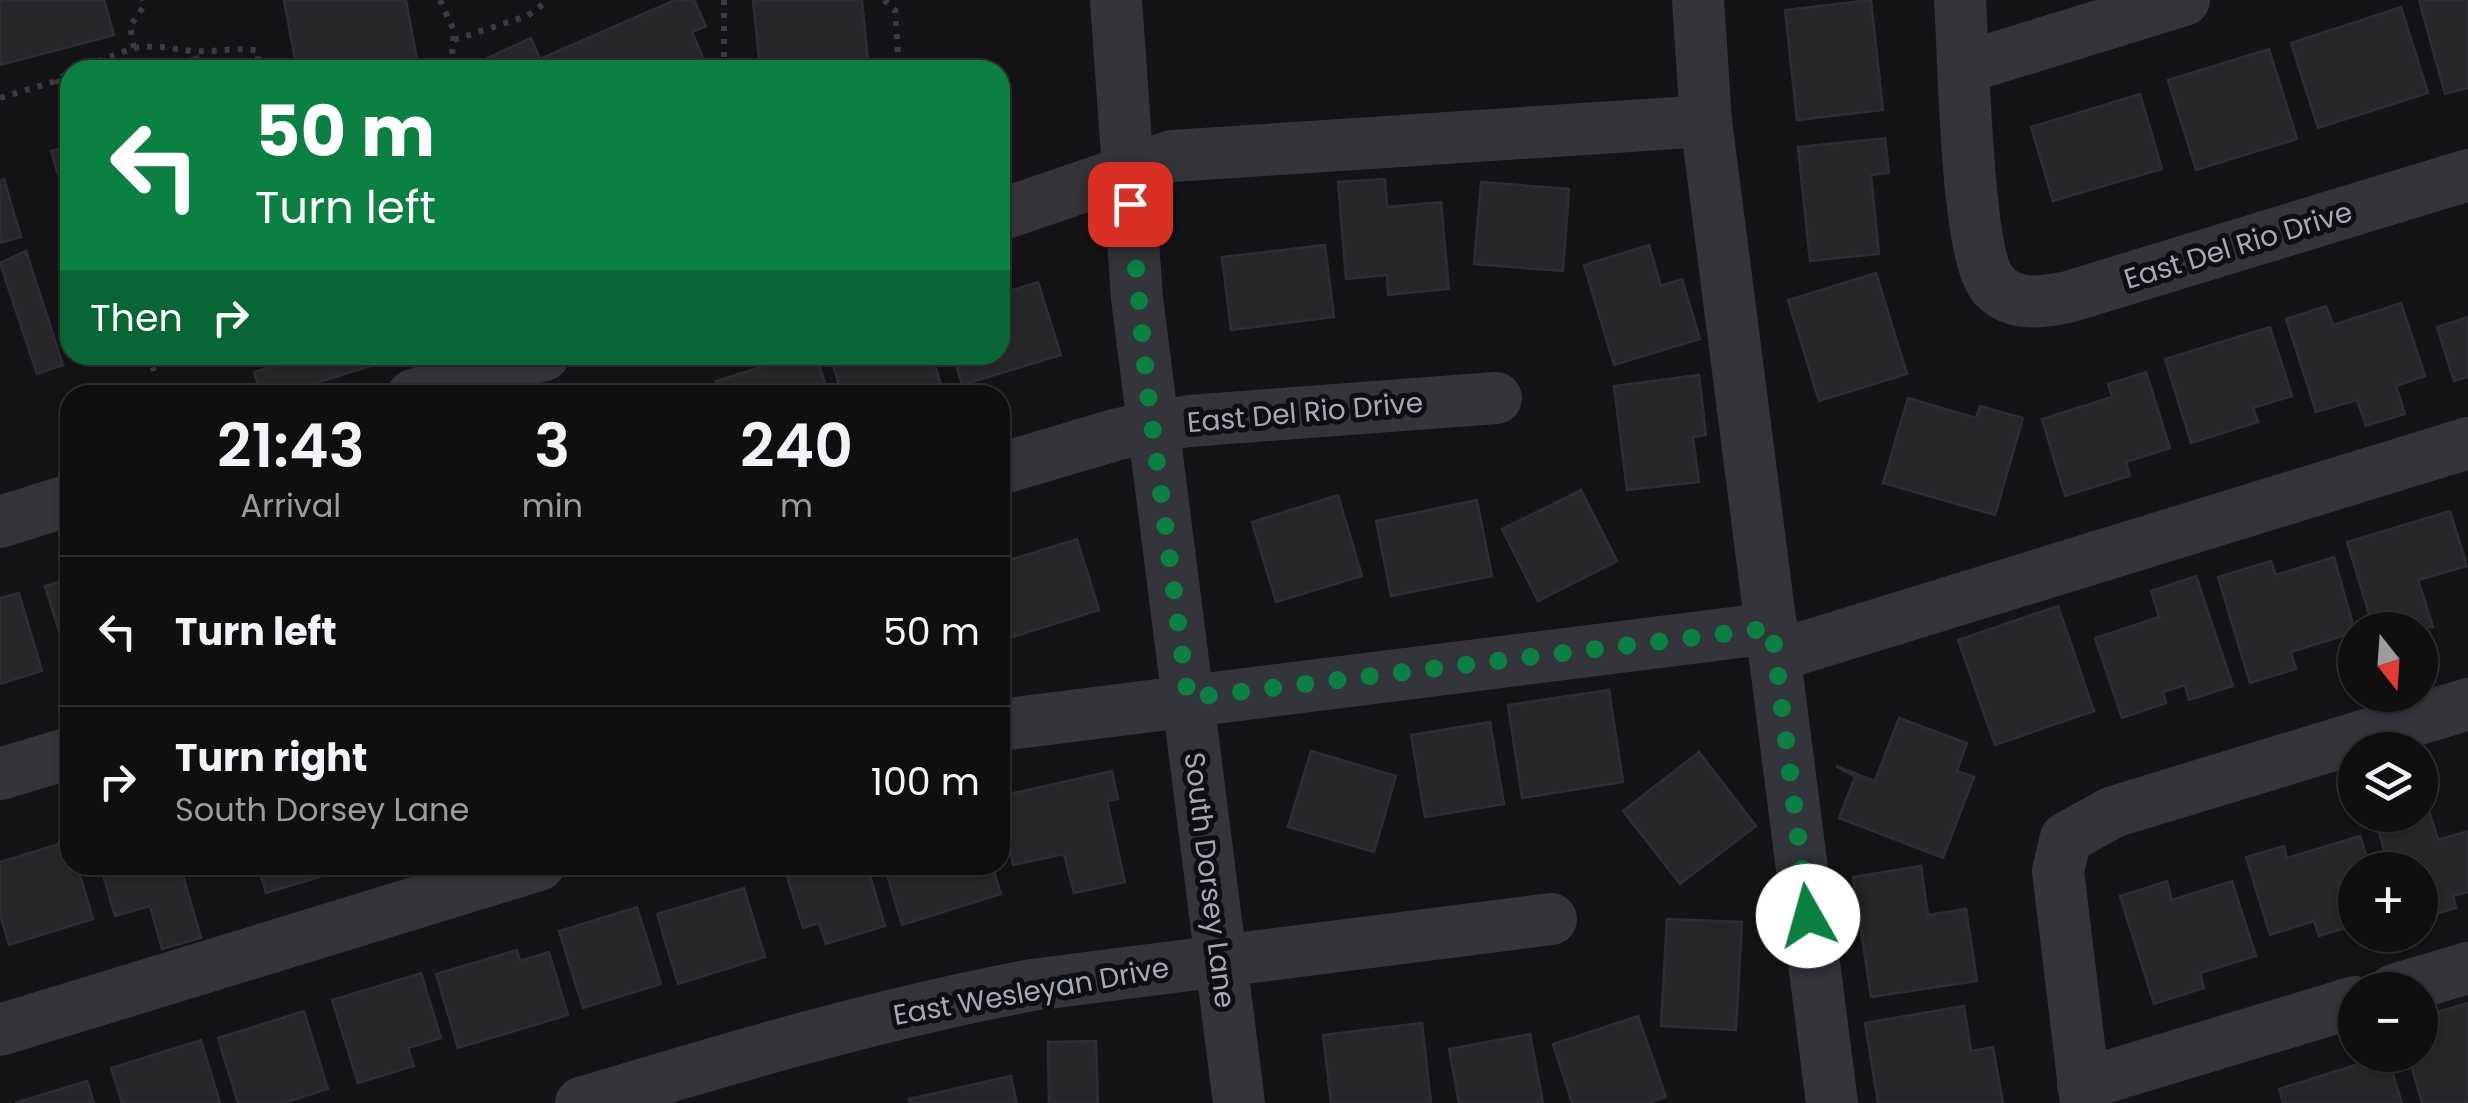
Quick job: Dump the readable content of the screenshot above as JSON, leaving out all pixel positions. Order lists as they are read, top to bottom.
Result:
{
  "streets": {
    "street": ["East Del Rio Drive", "South Dorsey Lane", "East Wesleyan Drive"]
  },
  "crossings": [
    ["East Del Rio Drive", "South Dorsey Lane"],
    ["South Dorsey Lane", "East Wesleyan Drive"]
  ],
  "north": "bottom",
  "page": {
    "turn": ["50 m", "Turn left"],
    "then": "Then",
    "eta": [
      "21:43",
      "Arrival",
      "3",
      "min",
      "240",
      "m"
    ],
    "list": [
      {
        "name": "Turn left",
        "value": "50 m"
      },
      {
        "name": "Turn right",
        "note": "South Dorsey Lane",
        "value": "100 m"
      }
    ],
    "map_buttons": ["+", "−"]
  }
}
